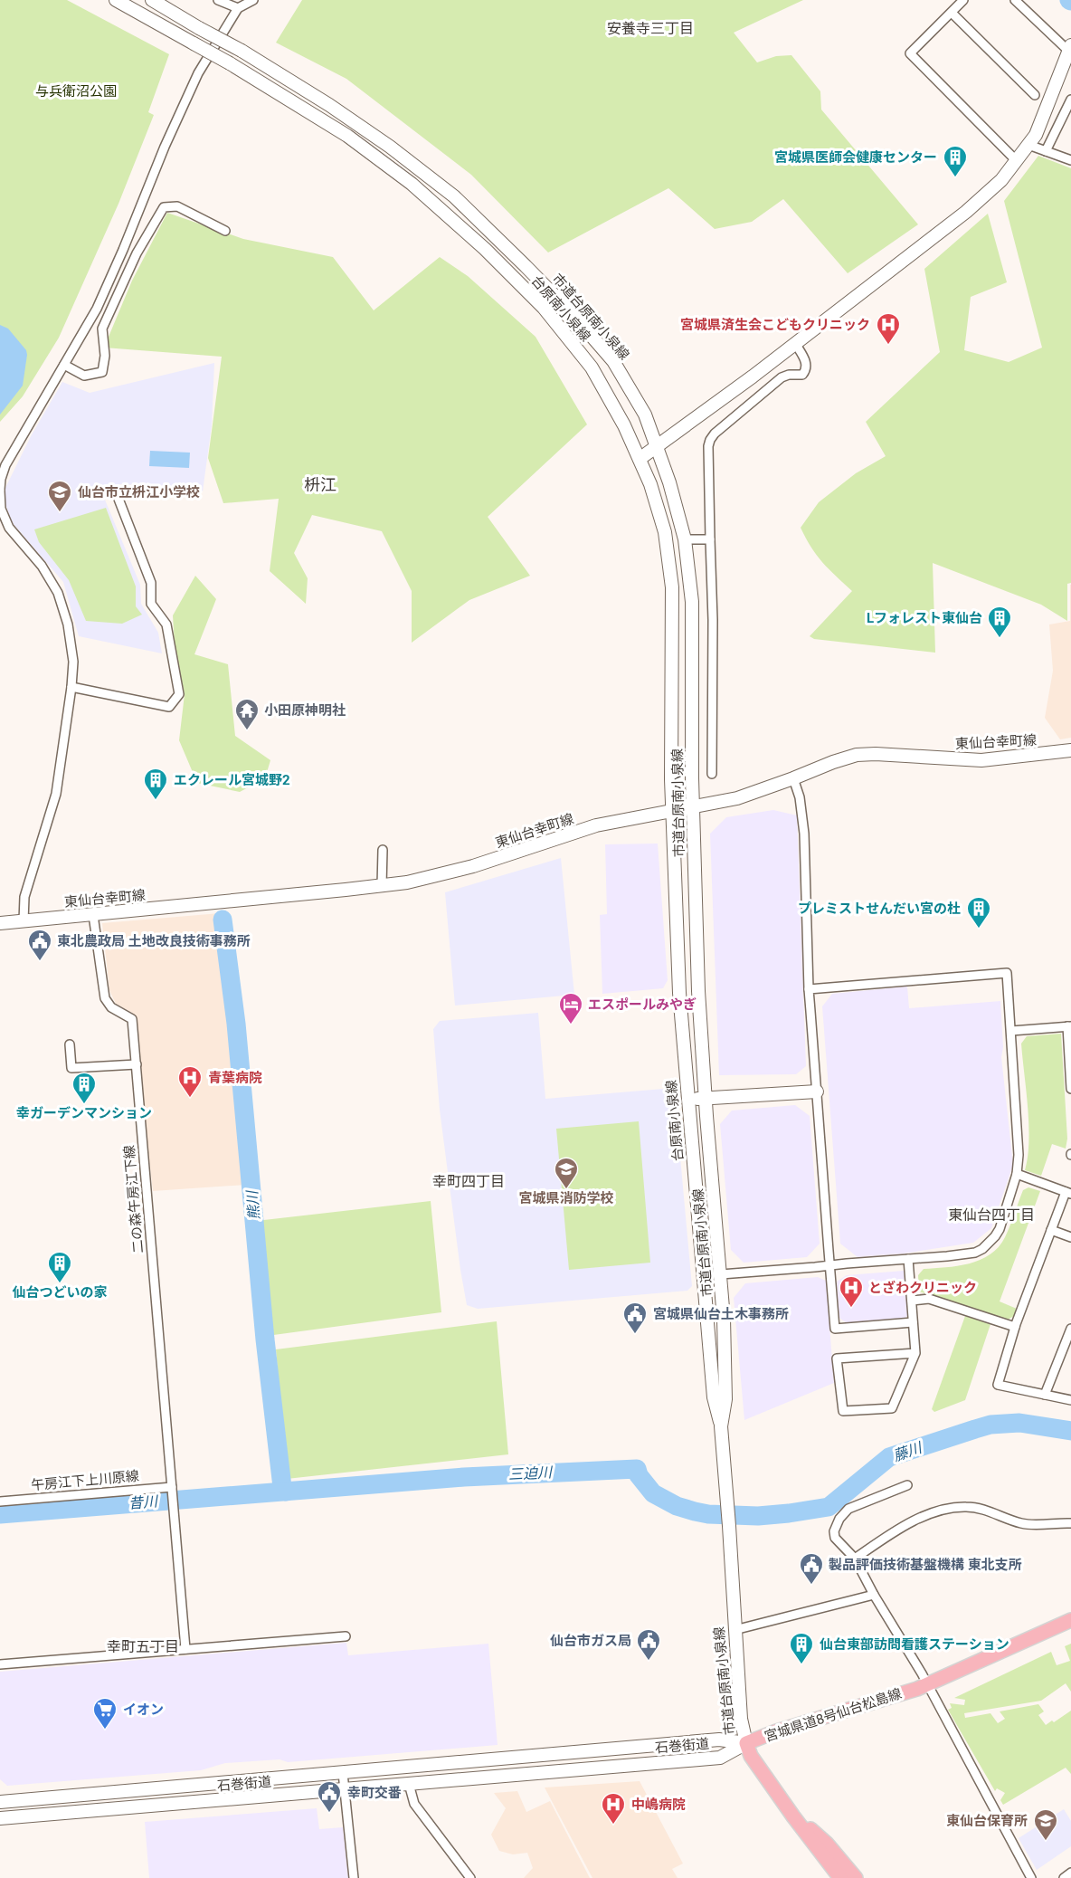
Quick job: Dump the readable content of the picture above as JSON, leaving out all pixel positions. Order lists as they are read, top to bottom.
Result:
{
  "streets": {
    "main road": ["宮城県道8号仙台松島線"],
    "street": [
      "台原南小泉線",
      "市道台原南小泉線",
      "東仙台幸町線",
      "二の森午房江下線",
      "午房江下上川原線",
      "石巻街道"
    ]
  },
  "crossings": [
    ["台原南小泉線", "市道台原南小泉線"],
    ["台原南小泉線", "東仙台幸町線"],
    ["市道台原南小泉線", "東仙台幸町線"],
    ["市道台原南小泉線", "宮城県道8号仙台松島線"],
    ["市道台原南小泉線", "石巻街道"],
    ["東仙台幸町線", "二の森午房江下線"],
    ["二の森午房江下線", "午房江下上川原線"],
    ["宮城県道8号仙台松島線", "石巻街道"]
  ],
  "districts": [
    "安養寺三丁目",
    "枡江",
    "幸町四丁目",
    "東仙台四丁目",
    "幸町五丁目"
  ],
  "water": [
    "熊川",
    "藤川",
    "三迫川",
    "昔川"
  ],
  "parks": ["与兵衛沼公園"],
  "places": {
    "building": [
      "宮城県医師会健康センター",
      "Lフォレスト東仙台",
      "エクレール宮城野2",
      "プレミストせんだい宮の杜",
      "幸ガーデンマンション",
      "仙台つどいの家",
      "仙台東部訪問看護ステーション"
    ],
    "hospital": [
      "宮城県済生会こどもクリニック",
      "青葉病院",
      "とざわクリニック",
      "中嶋病院"
    ],
    "school or university": ["仙台市立枡江小学校", "宮城県消防学校", "東仙台保育所"],
    "temple": ["小田原神明社"],
    "public building": [
      "東北農政局 土地改良技術事務所",
      "宮城県仙台土木事務所",
      "製品評価技術基盤機構 東北支所",
      "仙台市ガス局",
      "幸町交番"
    ],
    "hotel": ["エスポールみやぎ"],
    "supermarket": ["イオン"]
  }
}
